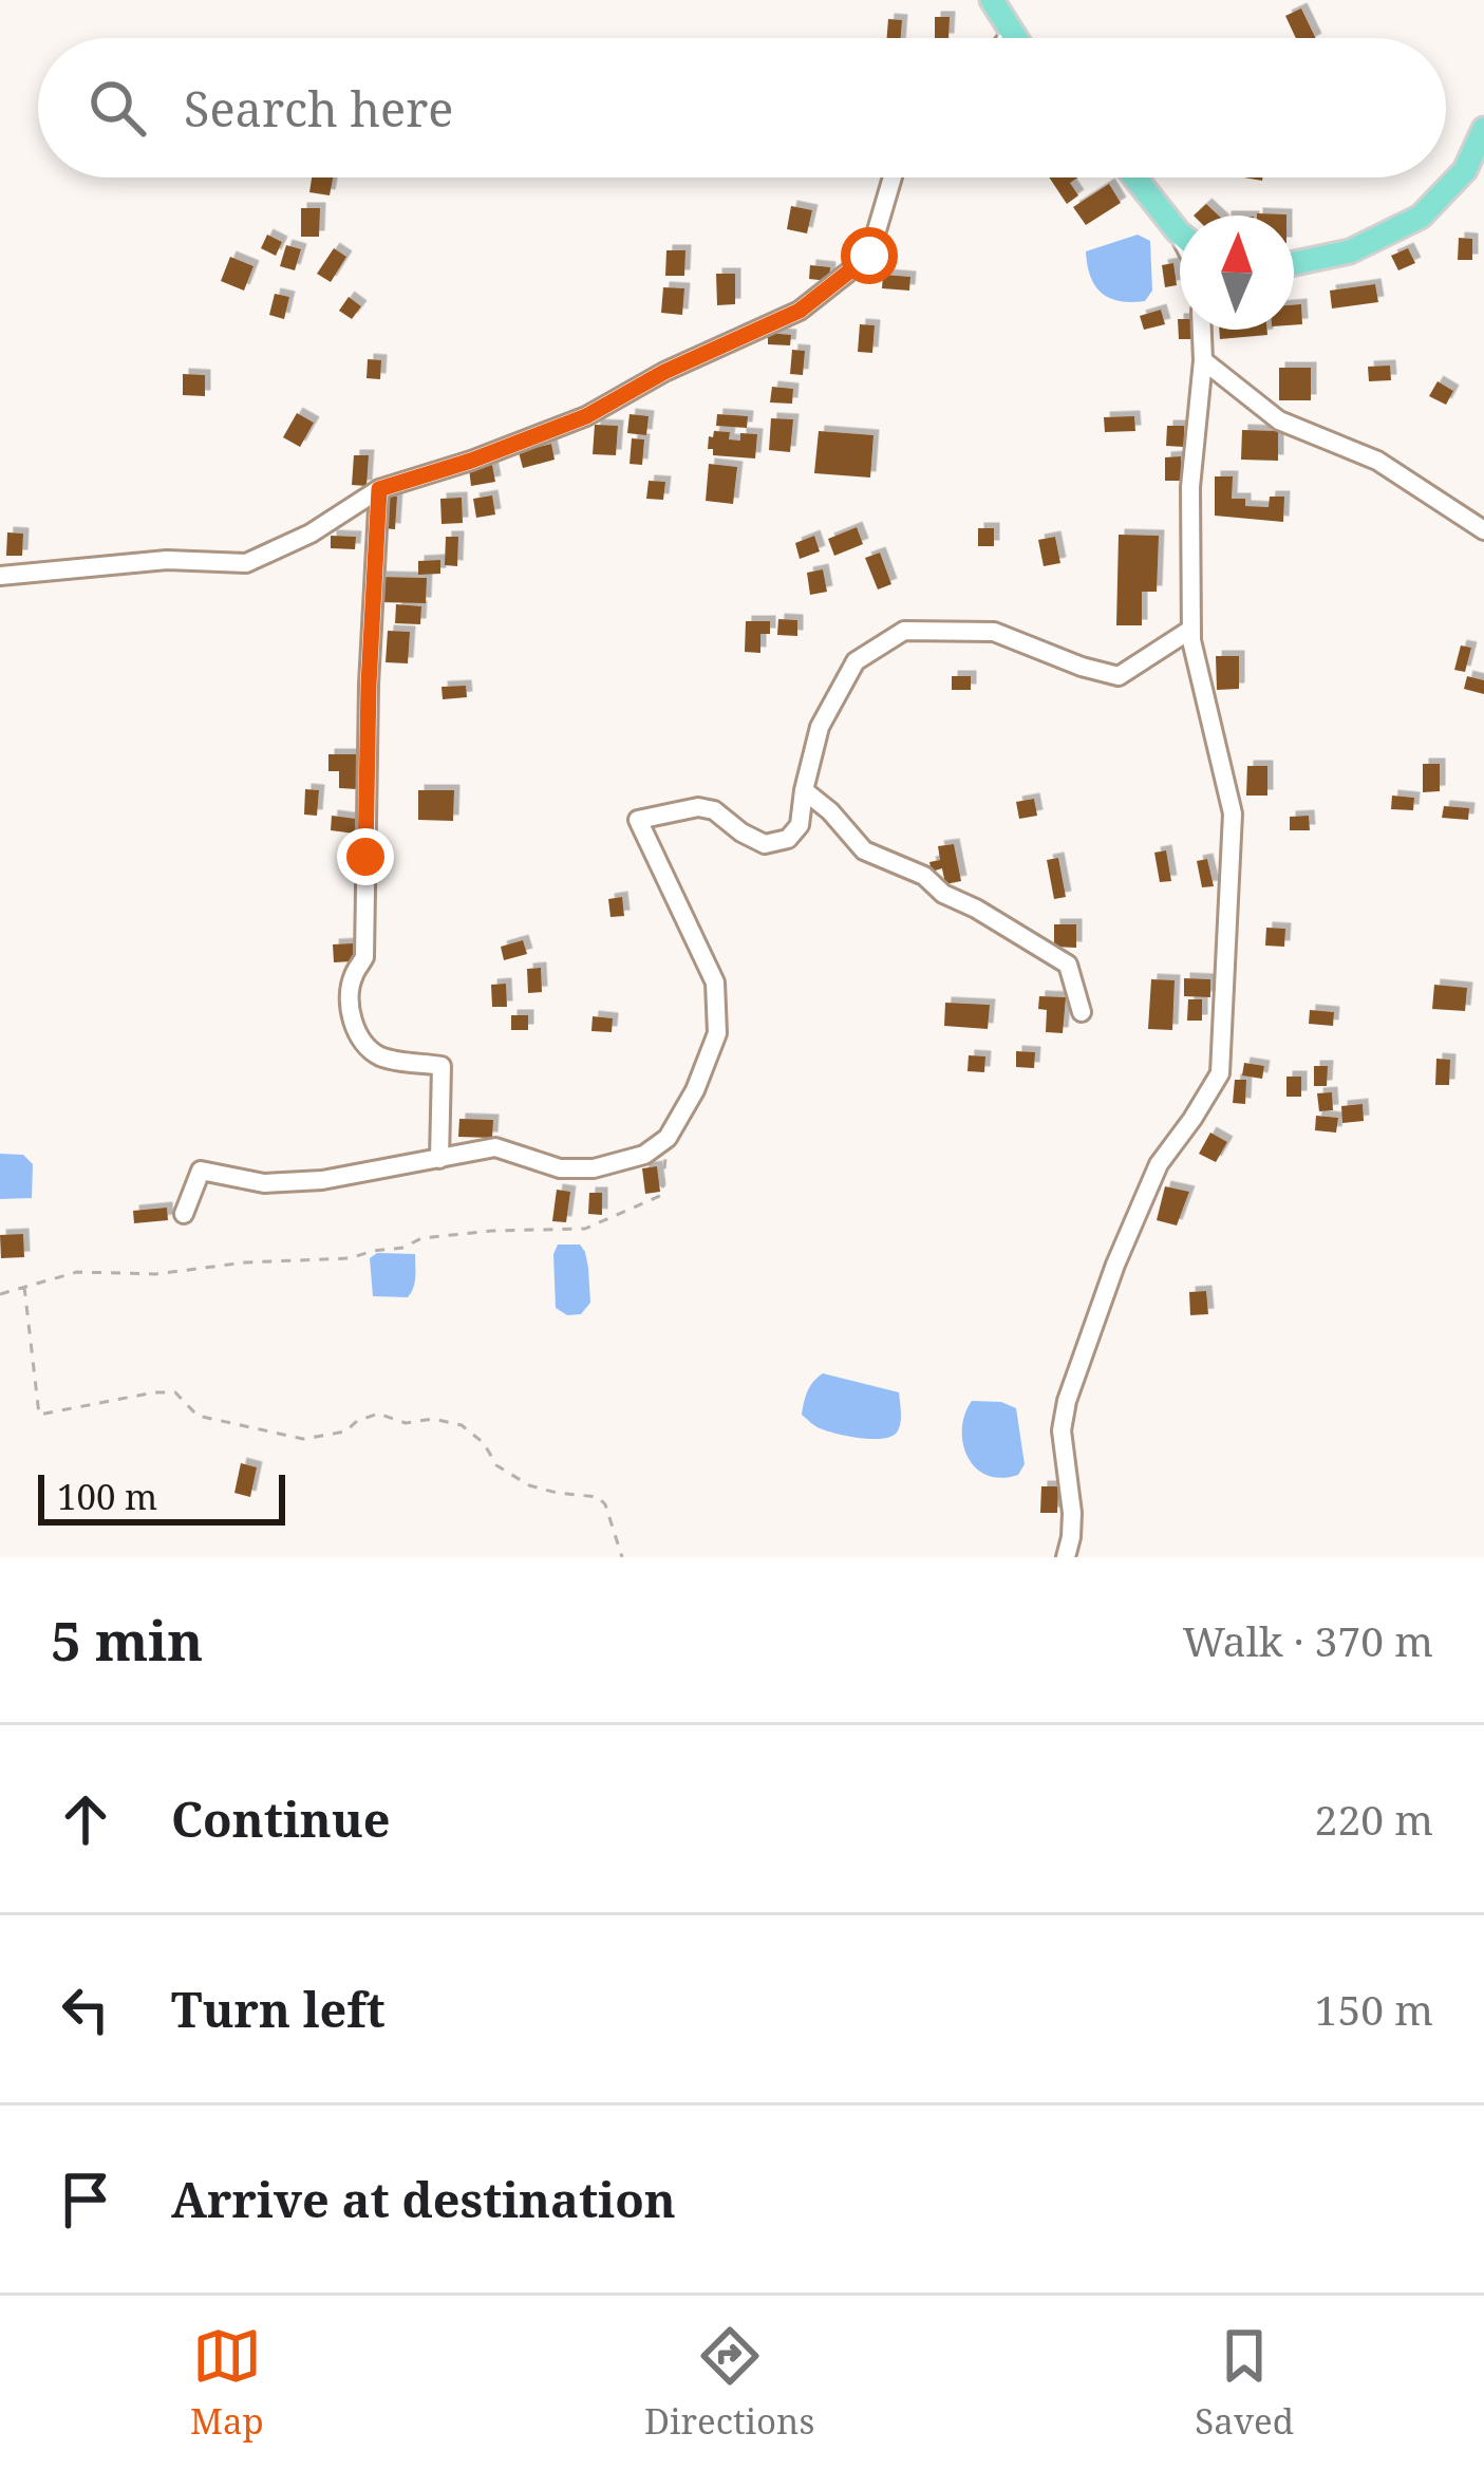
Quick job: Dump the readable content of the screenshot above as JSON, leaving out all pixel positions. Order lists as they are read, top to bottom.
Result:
{
  "scale_bar": "100 m",
  "north": "top",
  "page": {
    "search": "Search here",
    "scale": "100 m",
    "heading": ["5 min", "Walk · 370 m"],
    "list": [
      ["Continue", "220 m"],
      ["Turn left", "150 m"],
      "Arrive at destination"
    ],
    "nav": ["Map", "Directions", "Saved"]
  }
}
